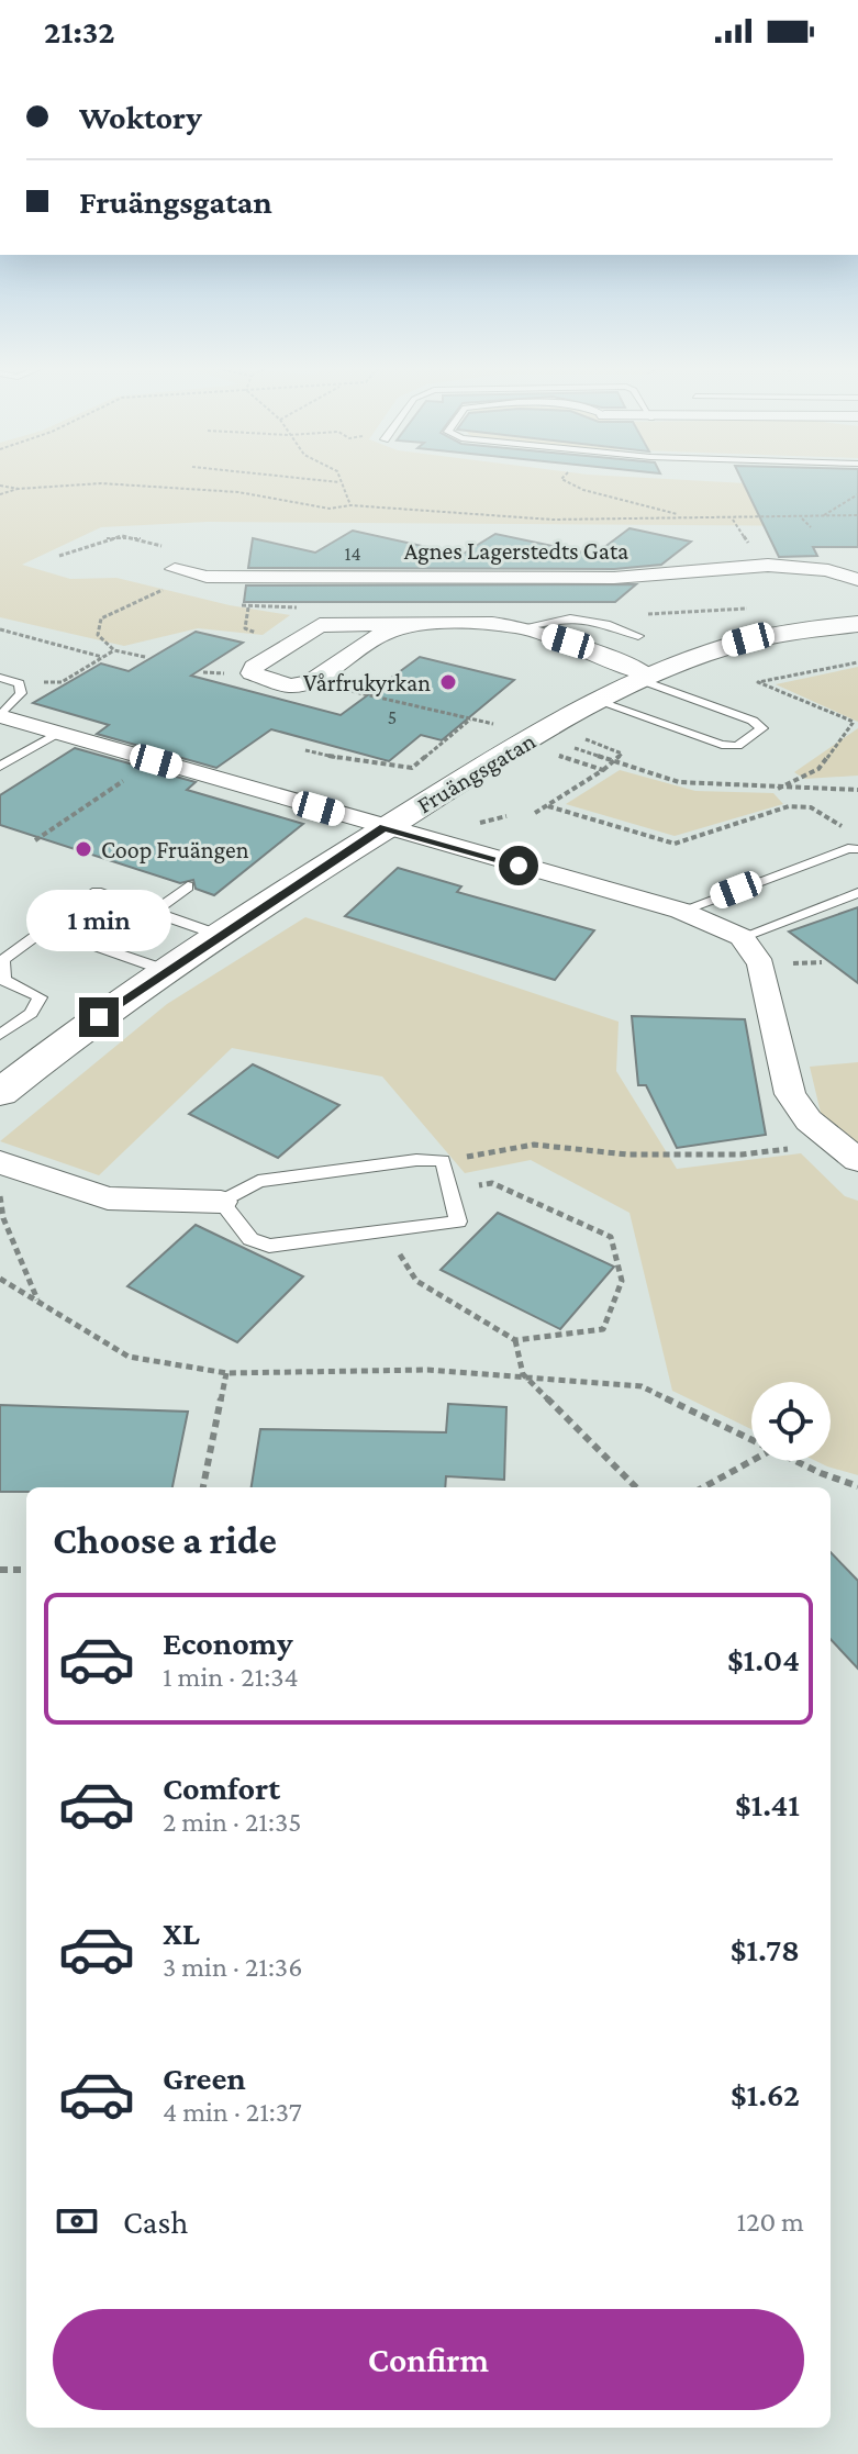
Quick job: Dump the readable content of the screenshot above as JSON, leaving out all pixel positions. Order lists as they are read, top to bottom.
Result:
{
  "streets": {
    "street": ["Agnes Lagerstedts Gata", "Fruängsgatan"]
  },
  "places": ["Vårfrukyrkan", "Coop Fruängen"],
  "house_numbers": ["14", "5"],
  "page": {
    "status": "21:32",
    "banner": ["Woktory", "Fruängsgatan"],
    "bubble": "1 min",
    "heading": "Choose a ride",
    "list": [
      {
        "name": "Economy",
        "note": "1 min · 21:34",
        "value": "$1.04"
      },
      {
        "name": "Comfort",
        "note": "2 min · 21:35",
        "value": "$1.41"
      },
      {
        "name": "XL",
        "note": "3 min · 21:36",
        "value": "$1.78"
      },
      {
        "name": "Green",
        "note": "4 min · 21:37",
        "value": "$1.62"
      }
    ],
    "pay": ["Cash", "120 m"],
    "buttons": "Confirm"
  }
}
